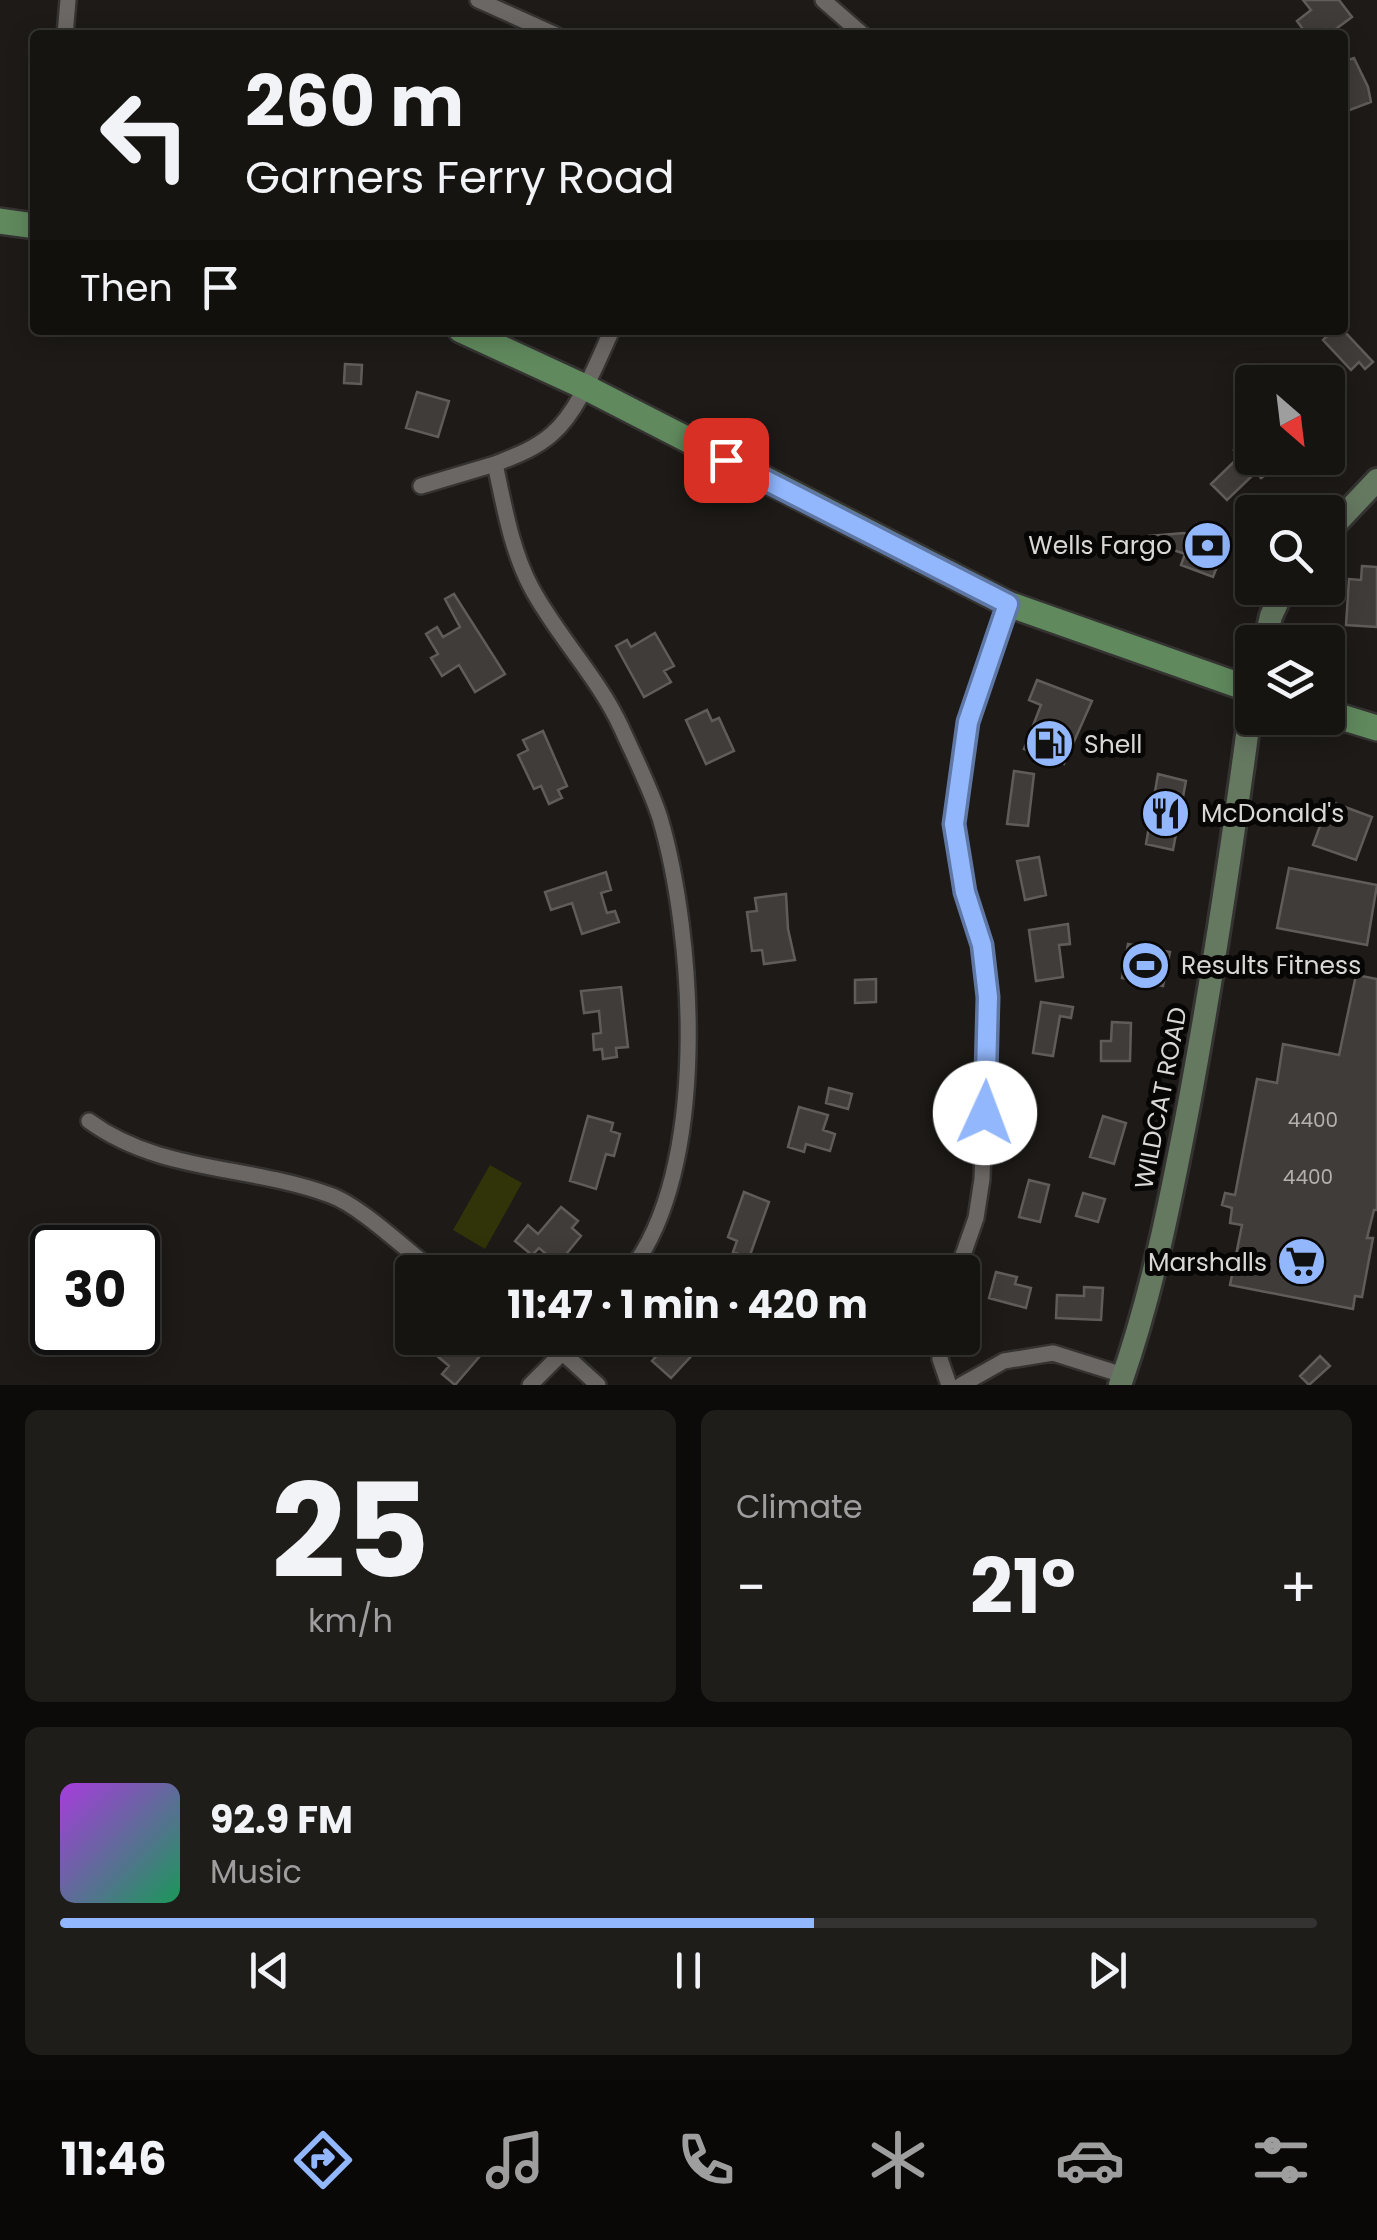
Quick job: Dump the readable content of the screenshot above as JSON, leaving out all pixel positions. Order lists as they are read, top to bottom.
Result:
{
  "streets": {
    "main road": ["WILDCAT ROAD"]
  },
  "places": {
    "bank": ["Wells Fargo"],
    "fuel station": ["Shell"],
    "restaurant": ["McDonald's"],
    "sports": ["Results Fitness"],
    "supermarket": ["Marshalls"]
  },
  "house_numbers": ["4400", "4400"],
  "north": "bottom right",
  "page": {
    "turn": ["260 m", "Garners Ferry Road"],
    "then": "Then",
    "limit": "30",
    "trip": "11:47 · 1 min · 420 m",
    "tile": [
      ["25", "km/h"],
      "Climate"
    ],
    "heat": ["−", "21°", "+"],
    "song": ["92.9 FM", "Music"],
    "tabs": "11:46"
  }
}
